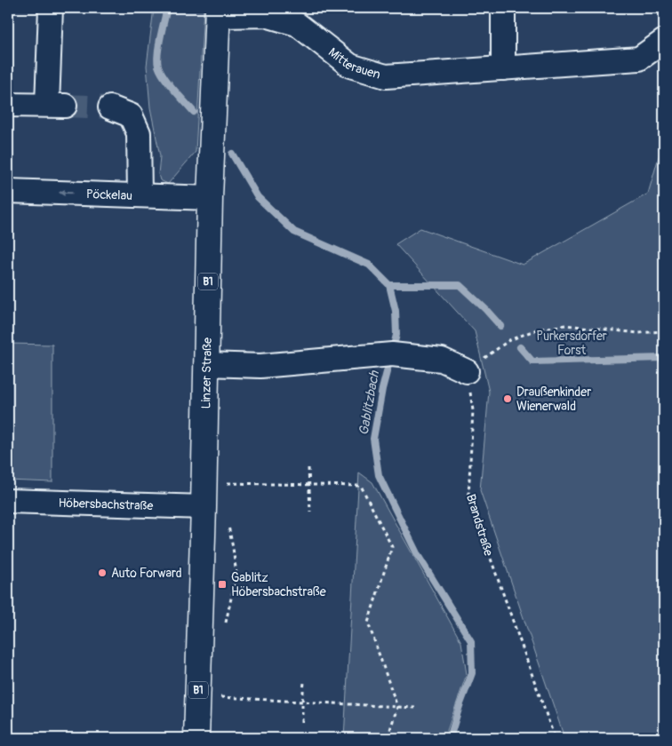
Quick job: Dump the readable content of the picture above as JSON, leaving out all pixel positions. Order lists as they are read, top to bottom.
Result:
{
  "streets": {
    "main road": ["B1", "Linzer Straße"],
    "street": ["Mitterauen", "Pöckelau", "Höbersbachstraße"],
    "path": ["Brandstraße"]
  },
  "crossings": [
    ["Mitterauen", "Linzer Straße"],
    ["Pöckelau", "Linzer Straße"],
    ["Linzer Straße", "Höbersbachstraße"]
  ],
  "one_way": ["Pöckelau"],
  "water": ["Gablitzbach"],
  "parks": ["Purkersdorfer Forst"],
  "places": {
    "other": ["Draußenkinder Wienerwald", "Auto Forward"],
    "transit": ["Gablitz Höbersbachstraße"]
  }
}
